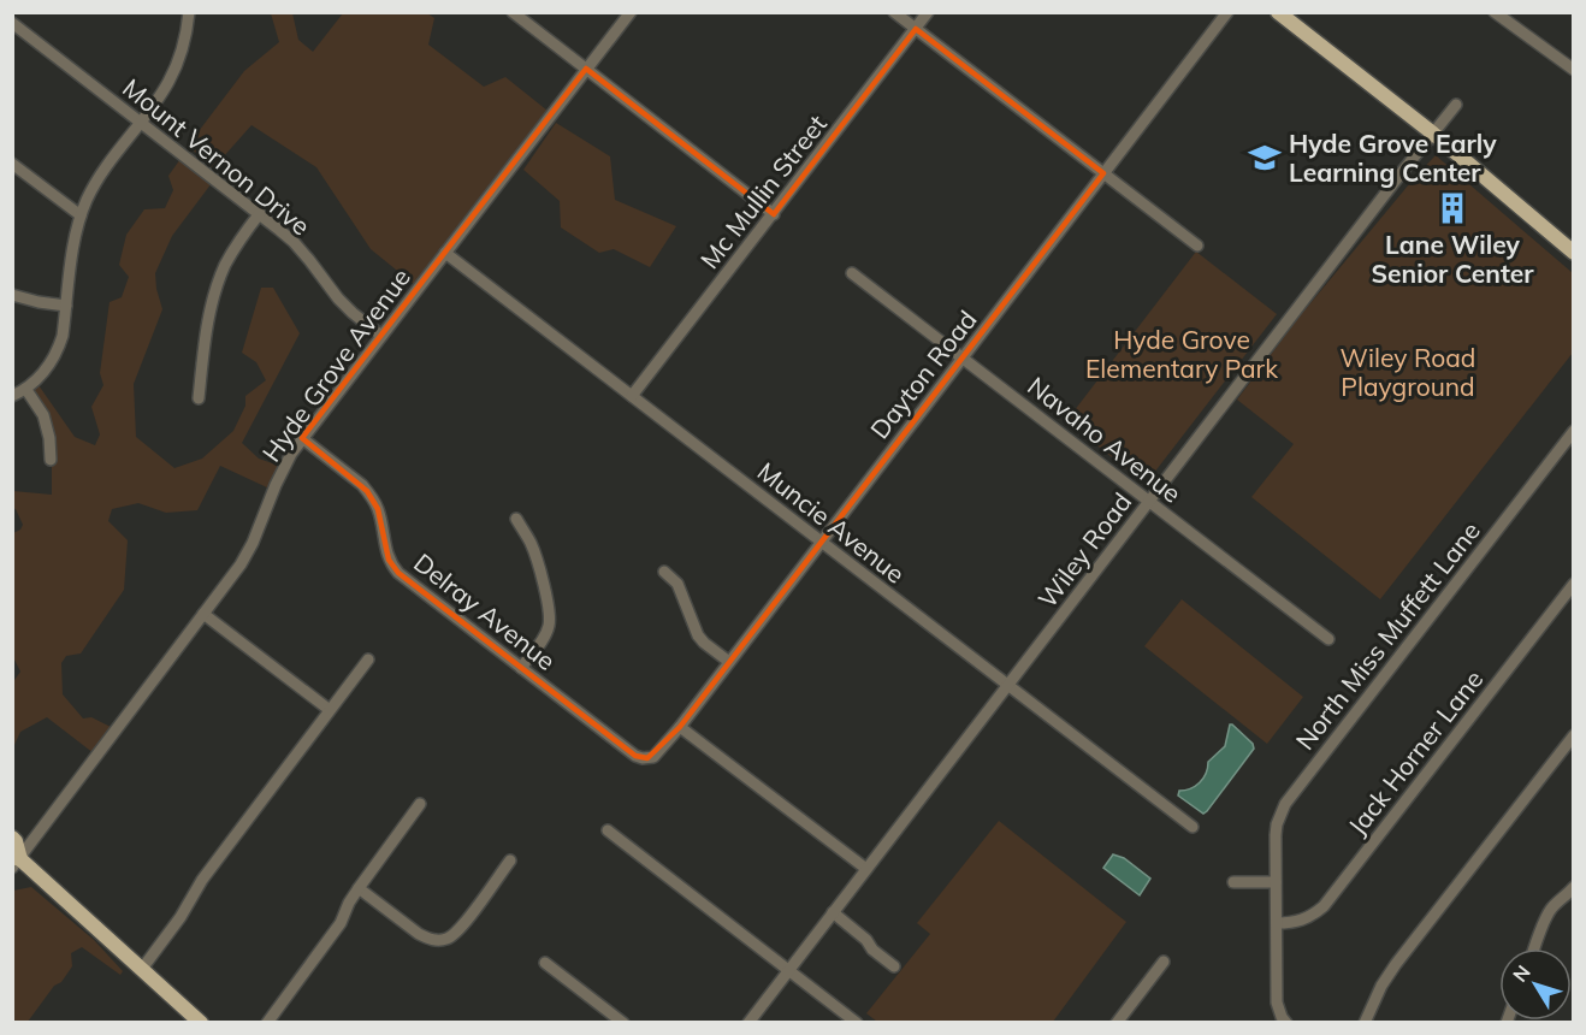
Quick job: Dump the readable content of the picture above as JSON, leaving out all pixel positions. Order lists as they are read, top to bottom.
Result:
{
  "streets": {
    "street": [
      "Mount Vernon Drive",
      "Mc Mullin Street",
      "Hyde Grove Avenue",
      "Dayton Road",
      "Navaho Avenue",
      "Muncie Avenue",
      "Wiley Road",
      "Delray Avenue",
      "North Miss Muffett Lane",
      "Jack Horner Lane"
    ]
  },
  "crossings": [
    ["Mount Vernon Drive", "Hyde Grove Avenue"],
    ["Mc Mullin Street", "Muncie Avenue"],
    ["Hyde Grove Avenue", "Muncie Avenue"],
    ["Hyde Grove Avenue", "Delray Avenue"],
    ["Dayton Road", "Navaho Avenue"],
    ["Dayton Road", "Muncie Avenue"],
    ["Dayton Road", "Delray Avenue"],
    ["Navaho Avenue", "Wiley Road"],
    ["Muncie Avenue", "Wiley Road"],
    ["North Miss Muffett Lane", "Jack Horner Lane"]
  ],
  "parks": ["Hyde Grove Elementary Park", "Wiley Road Playground"],
  "places": {
    "school or university": ["Hyde Grove Early Learning Center"],
    "building": ["Lane Wiley Senior Center"]
  },
  "north": "top left"
}
